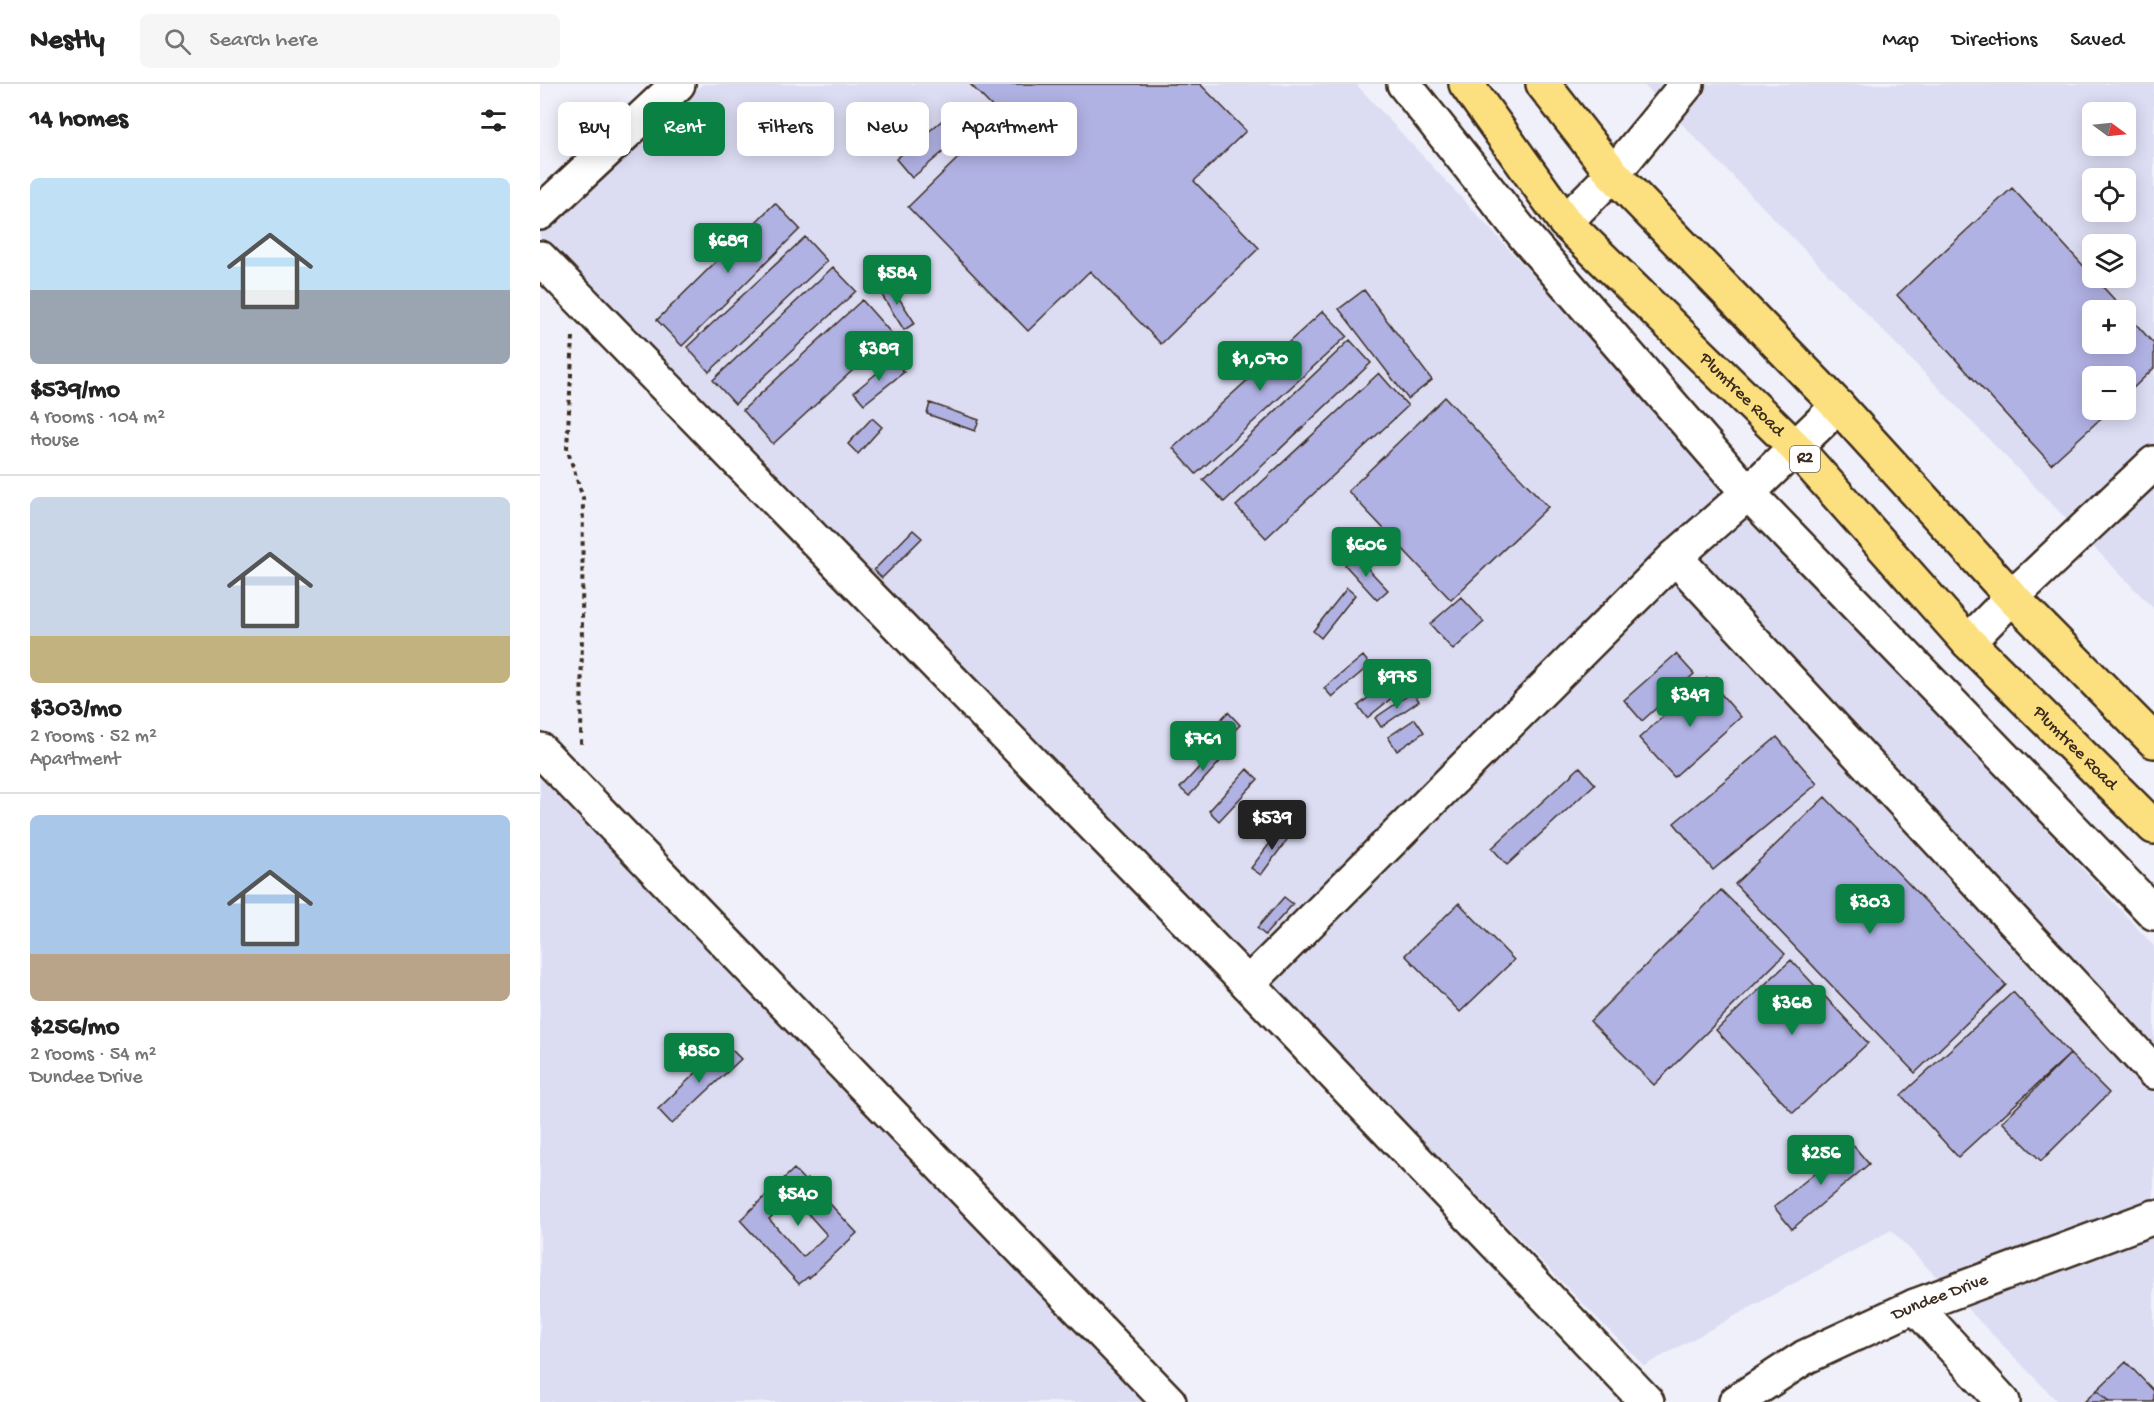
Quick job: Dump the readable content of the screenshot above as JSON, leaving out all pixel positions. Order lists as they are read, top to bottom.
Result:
{
  "streets": {
    "highway": ["Plumtree Road", "R2"],
    "street": ["Dundee Drive"]
  },
  "north": "right",
  "page": {
    "header": "Nestly",
    "search": "Search here",
    "nav": ["Map", "Directions", "Saved"],
    "heading": "14 homes",
    "map_buttons": ["+", "−"],
    "chip": [
      "Buy",
      "Rent",
      "Filters",
      "New",
      "Apartment"
    ],
    "list": [
      {
        "name": "$539/mo",
        "note": "4 rooms · 104 m² · House"
      },
      {
        "name": "$303/mo",
        "note": "2 rooms · 52 m² · Apartment"
      },
      {
        "name": "$256/mo",
        "note": "2 rooms · 54 m² · Dundee Drive"
      }
    ],
    "price": [
      "$689",
      "$584",
      "$389",
      "$1,070",
      "$606",
      "$975",
      "$349",
      "$761",
      "$539",
      "$303",
      "$368",
      "$850",
      "$256",
      "$540"
    ]
  }
}
